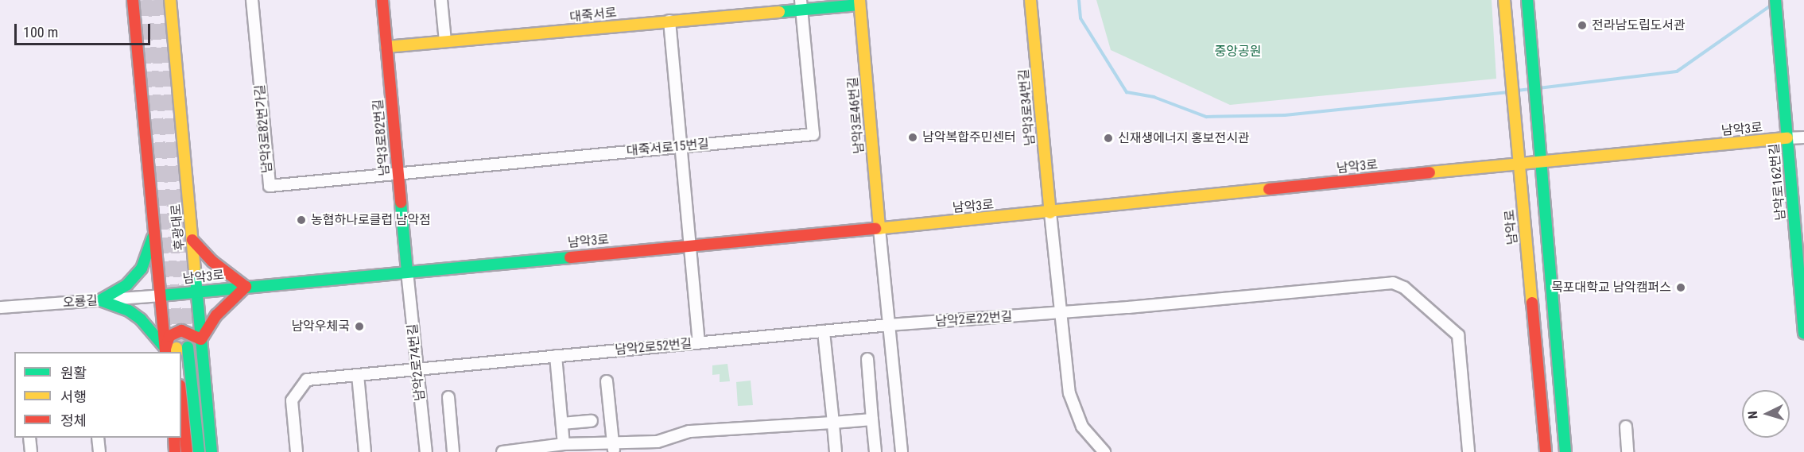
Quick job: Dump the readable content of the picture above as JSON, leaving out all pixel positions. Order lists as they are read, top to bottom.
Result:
{
  "streets": {
    "street": [
      "대죽서로",
      "남악3로34번길",
      "남악3로46번길",
      "남악3로82번가길",
      "남악3로",
      "남악3로82번길",
      "대죽서로15번길",
      "남악로162번길",
      "후광대로",
      "남악로",
      "오룡길",
      "남악2로22번길",
      "남악2로52번길",
      "남악2로74번길"
    ]
  },
  "crossings": [
    ["대죽서로", "남악3로46번길"],
    ["대죽서로", "남악3로82번길"],
    ["대죽서로", "대죽서로15번길"],
    ["남악3로34번길", "남악3로"],
    ["남악3로46번길", "남악3로"],
    ["남악3로82번가길", "남악3로82번길"],
    ["남악3로82번가길", "대죽서로15번길"],
    ["남악3로", "남악3로82번길"],
    ["남악3로", "남악로162번길"],
    ["남악3로", "후광대로"],
    ["남악3로", "남악로"],
    ["남악3로", "오룡길"],
    ["남악3로", "남악2로74번길"],
    ["남악3로82번길", "대죽서로15번길"],
    ["남악3로82번길", "남악2로74번길"],
    ["후광대로", "오룡길"],
    ["남악2로22번길", "남악2로52번길"],
    ["남악2로52번길", "남악2로74번길"]
  ],
  "parks": ["중앙공원"],
  "places": [
    "전라남도립도서관",
    "남악복합주민센터",
    "신재생에너지 홍보전시관",
    "농협하나로클럽 남악점",
    "목포대학교 남악캠퍼스",
    "남악우체국"
  ],
  "legend": ["원활", "서행", "정체"],
  "scale_bar": "100 m",
  "north": "left"
}
